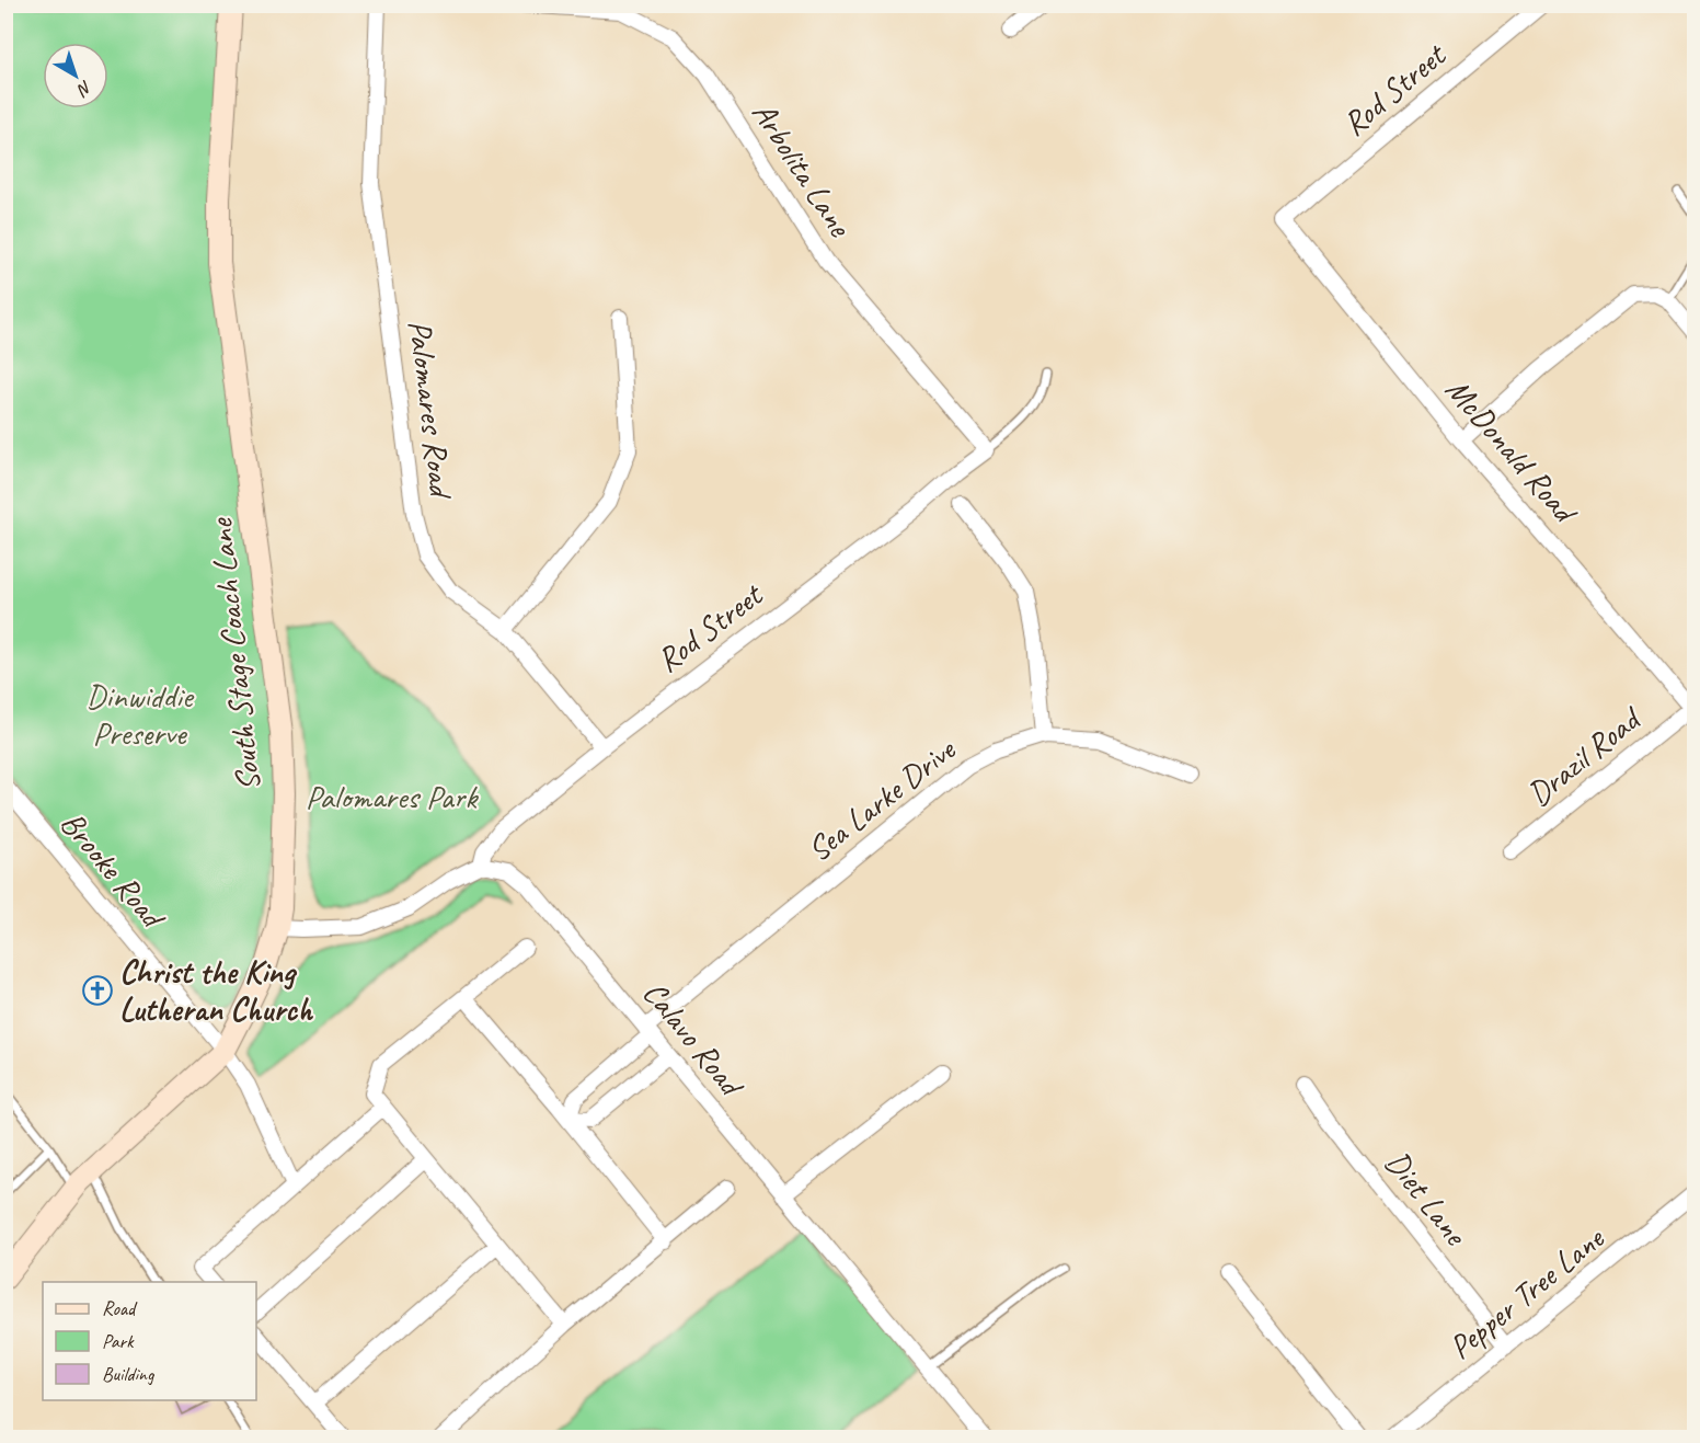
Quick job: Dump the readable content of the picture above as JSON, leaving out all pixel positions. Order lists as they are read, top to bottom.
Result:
{
  "streets": {
    "main road": ["South Stage Coach Lane"],
    "street": [
      "Rod Street",
      "Arbolita Lane",
      "Palomares Road",
      "McDonald Road",
      "Drazil Road",
      "Sea Larke Drive",
      "Brooke Road",
      "Calavo Road",
      "Diet Lane",
      "Pepper Tree Lane"
    ]
  },
  "crossings": [
    ["Rod Street", "Arbolita Lane"],
    ["Rod Street", "Palomares Road"],
    ["Rod Street", "McDonald Road"],
    ["Rod Street", "Calavo Road"],
    ["McDonald Road", "Drazil Road"],
    ["South Stage Coach Lane", "Brooke Road"],
    ["Sea Larke Drive", "Calavo Road"],
    ["Diet Lane", "Pepper Tree Lane"]
  ],
  "parks": ["Dinwiddie Preserve", "Palomares Park"],
  "places": {
    "church": ["Christ the King Lutheran Church"]
  },
  "legend": ["Road", "Park", "Building"],
  "north": "bottom right"
}
